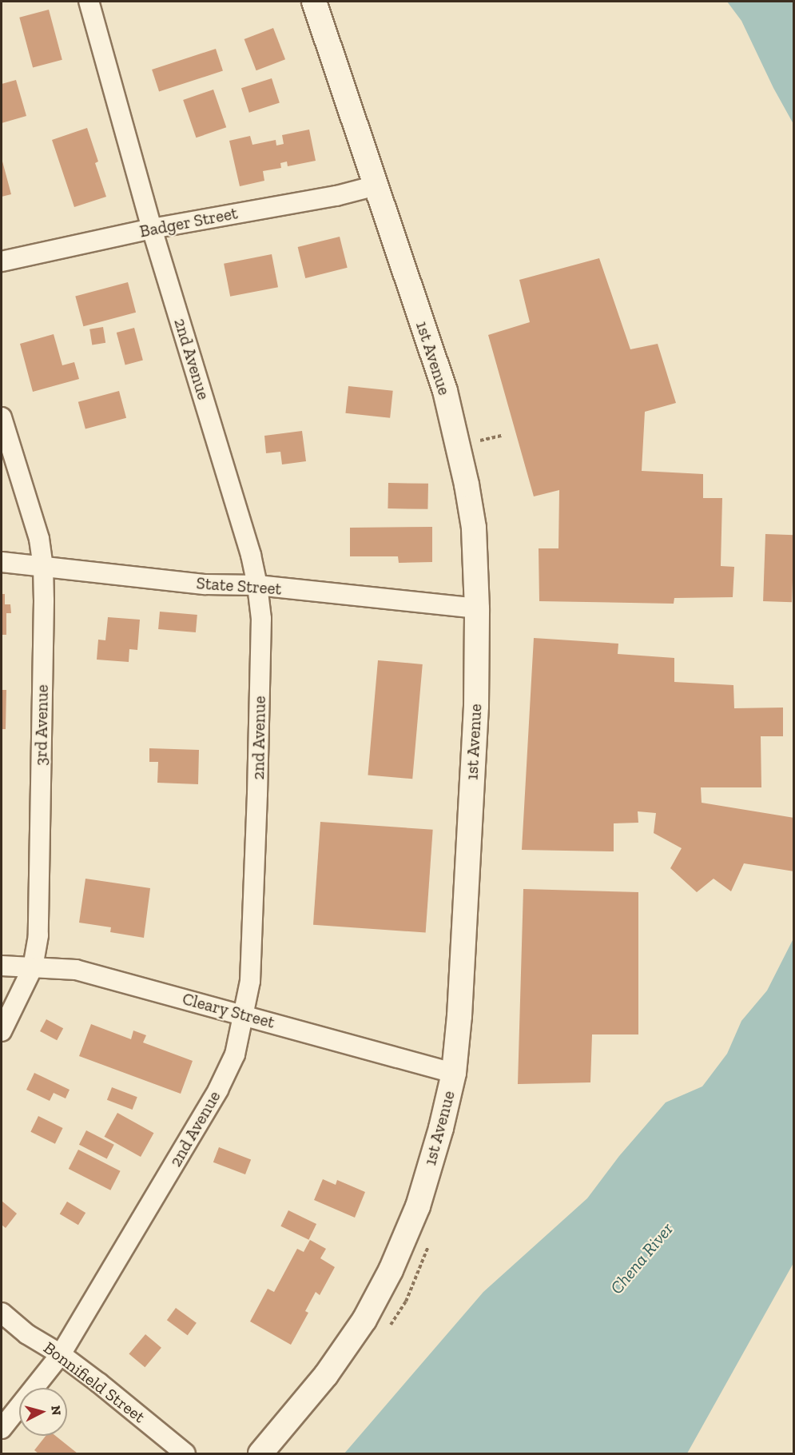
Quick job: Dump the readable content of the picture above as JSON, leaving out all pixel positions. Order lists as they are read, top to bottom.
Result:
{
  "streets": {
    "street": [
      "Badger Street",
      "1st Avenue",
      "2nd Avenue",
      "State Street",
      "3rd Avenue",
      "Cleary Street",
      "Bonnifield Street"
    ]
  },
  "crossings": [
    ["Badger Street", "1st Avenue"],
    ["Badger Street", "2nd Avenue"],
    ["1st Avenue", "State Street"],
    ["1st Avenue", "Cleary Street"],
    ["2nd Avenue", "State Street"],
    ["2nd Avenue", "Cleary Street"],
    ["2nd Avenue", "Bonnifield Street"],
    ["State Street", "3rd Avenue"],
    ["3rd Avenue", "Cleary Street"]
  ],
  "water": ["Chena River"],
  "north": "right"
}
